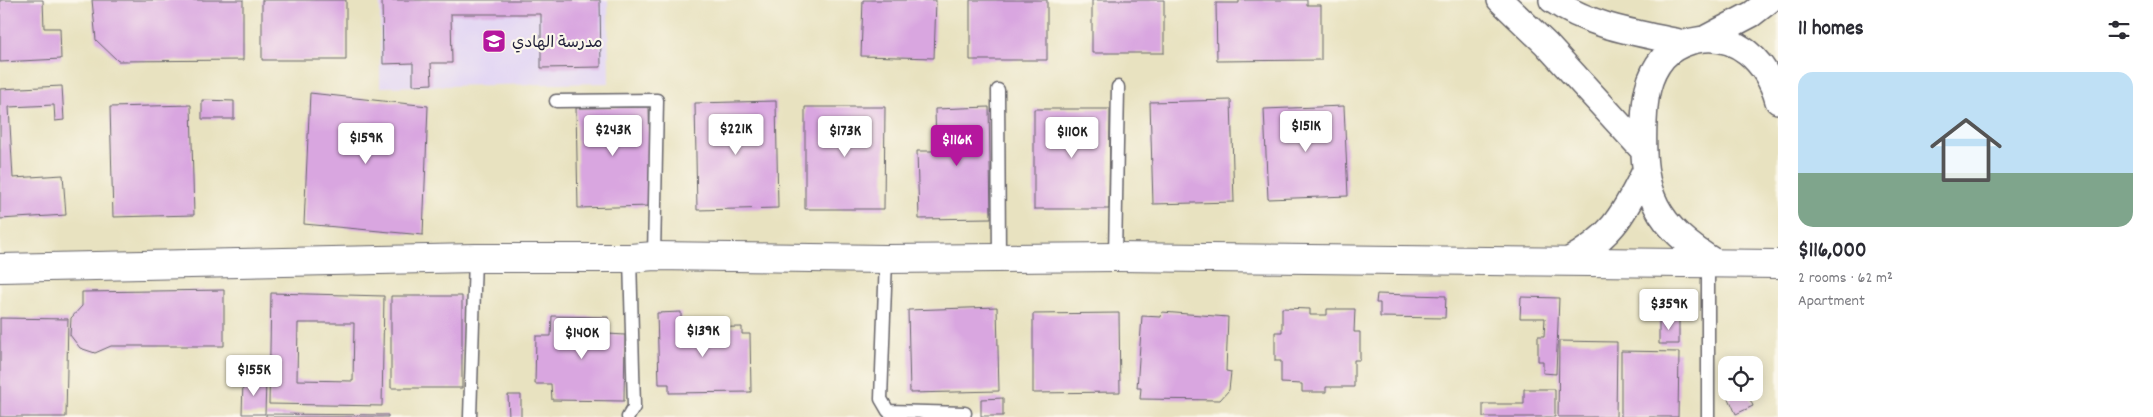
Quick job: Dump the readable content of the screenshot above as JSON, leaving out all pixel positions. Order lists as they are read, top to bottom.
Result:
{
  "places": {
    "school or university": ["مدرسة الهادي"]
  },
  "page": {
    "heading": "11 homes",
    "list": [
      {
        "name": "$116,000",
        "note": "2 rooms · 62 m² · Apartment"
      }
    ],
    "price": [
      "$151K",
      "$221K",
      "$243K",
      "$173K",
      "$110K",
      "$159K",
      "$116K",
      "$359K",
      "$139K",
      "$140K",
      "$155K"
    ]
  }
}
